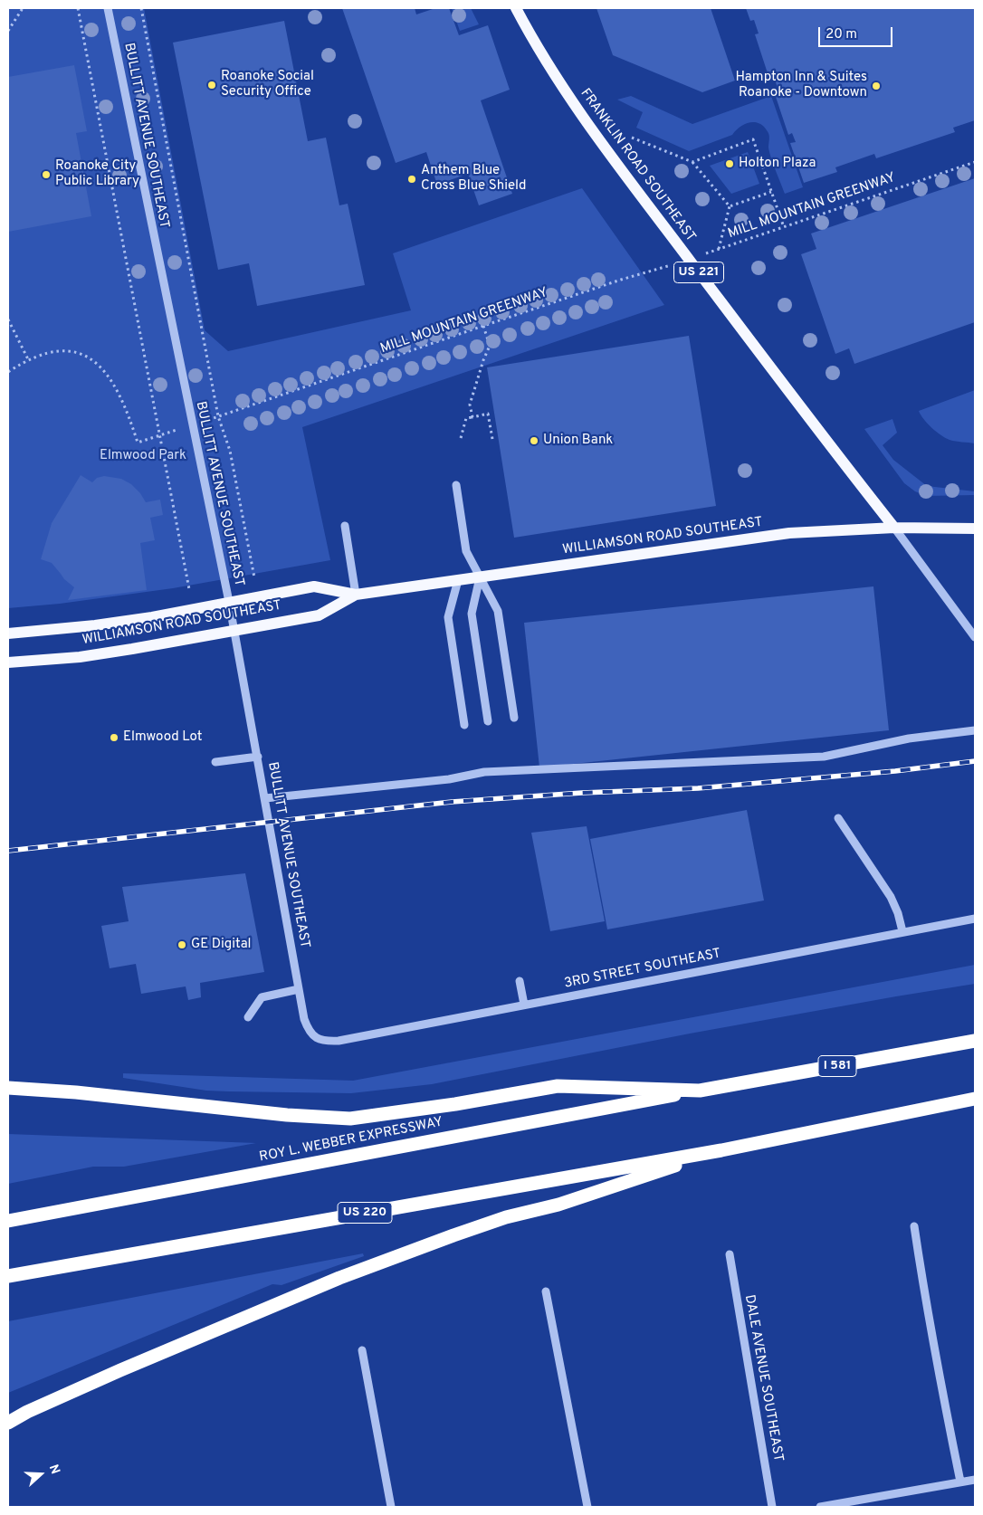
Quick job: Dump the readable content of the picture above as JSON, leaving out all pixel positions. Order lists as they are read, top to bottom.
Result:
{
  "streets": {
    "highway": ["I 581", "ROY L. WEBBER EXPRESSWAY", "US 220"],
    "main road": ["FRANKLIN ROAD SOUTHEAST", "US 221", "WILLIAMSON ROAD SOUTHEAST"],
    "street": ["BULLITT AVENUE SOUTHEAST", "3RD STREET SOUTHEAST", "DALE AVENUE SOUTHEAST"],
    "path": ["MILL MOUNTAIN GREENWAY"]
  },
  "crossings": [
    ["BULLITT AVENUE SOUTHEAST", "MILL MOUNTAIN GREENWAY"],
    ["BULLITT AVENUE SOUTHEAST", "WILLIAMSON ROAD SOUTHEAST"],
    ["BULLITT AVENUE SOUTHEAST", "3RD STREET SOUTHEAST"],
    ["FRANKLIN ROAD SOUTHEAST", "MILL MOUNTAIN GREENWAY"],
    ["FRANKLIN ROAD SOUTHEAST", "WILLIAMSON ROAD SOUTHEAST"],
    ["I 581", "ROY L. WEBBER EXPRESSWAY"]
  ],
  "parks": ["Elmwood Park"],
  "places": [
    "Roanoke Social Security Office",
    "Hampton Inn & Suites Roanoke - Downtown",
    "Holton Plaza",
    "Roanoke City Public Library",
    "Anthem Blue Cross Blue Shield",
    "Union Bank",
    "Elmwood Lot",
    "GE Digital"
  ],
  "scale_bar": "20 m",
  "north": "right"
}
